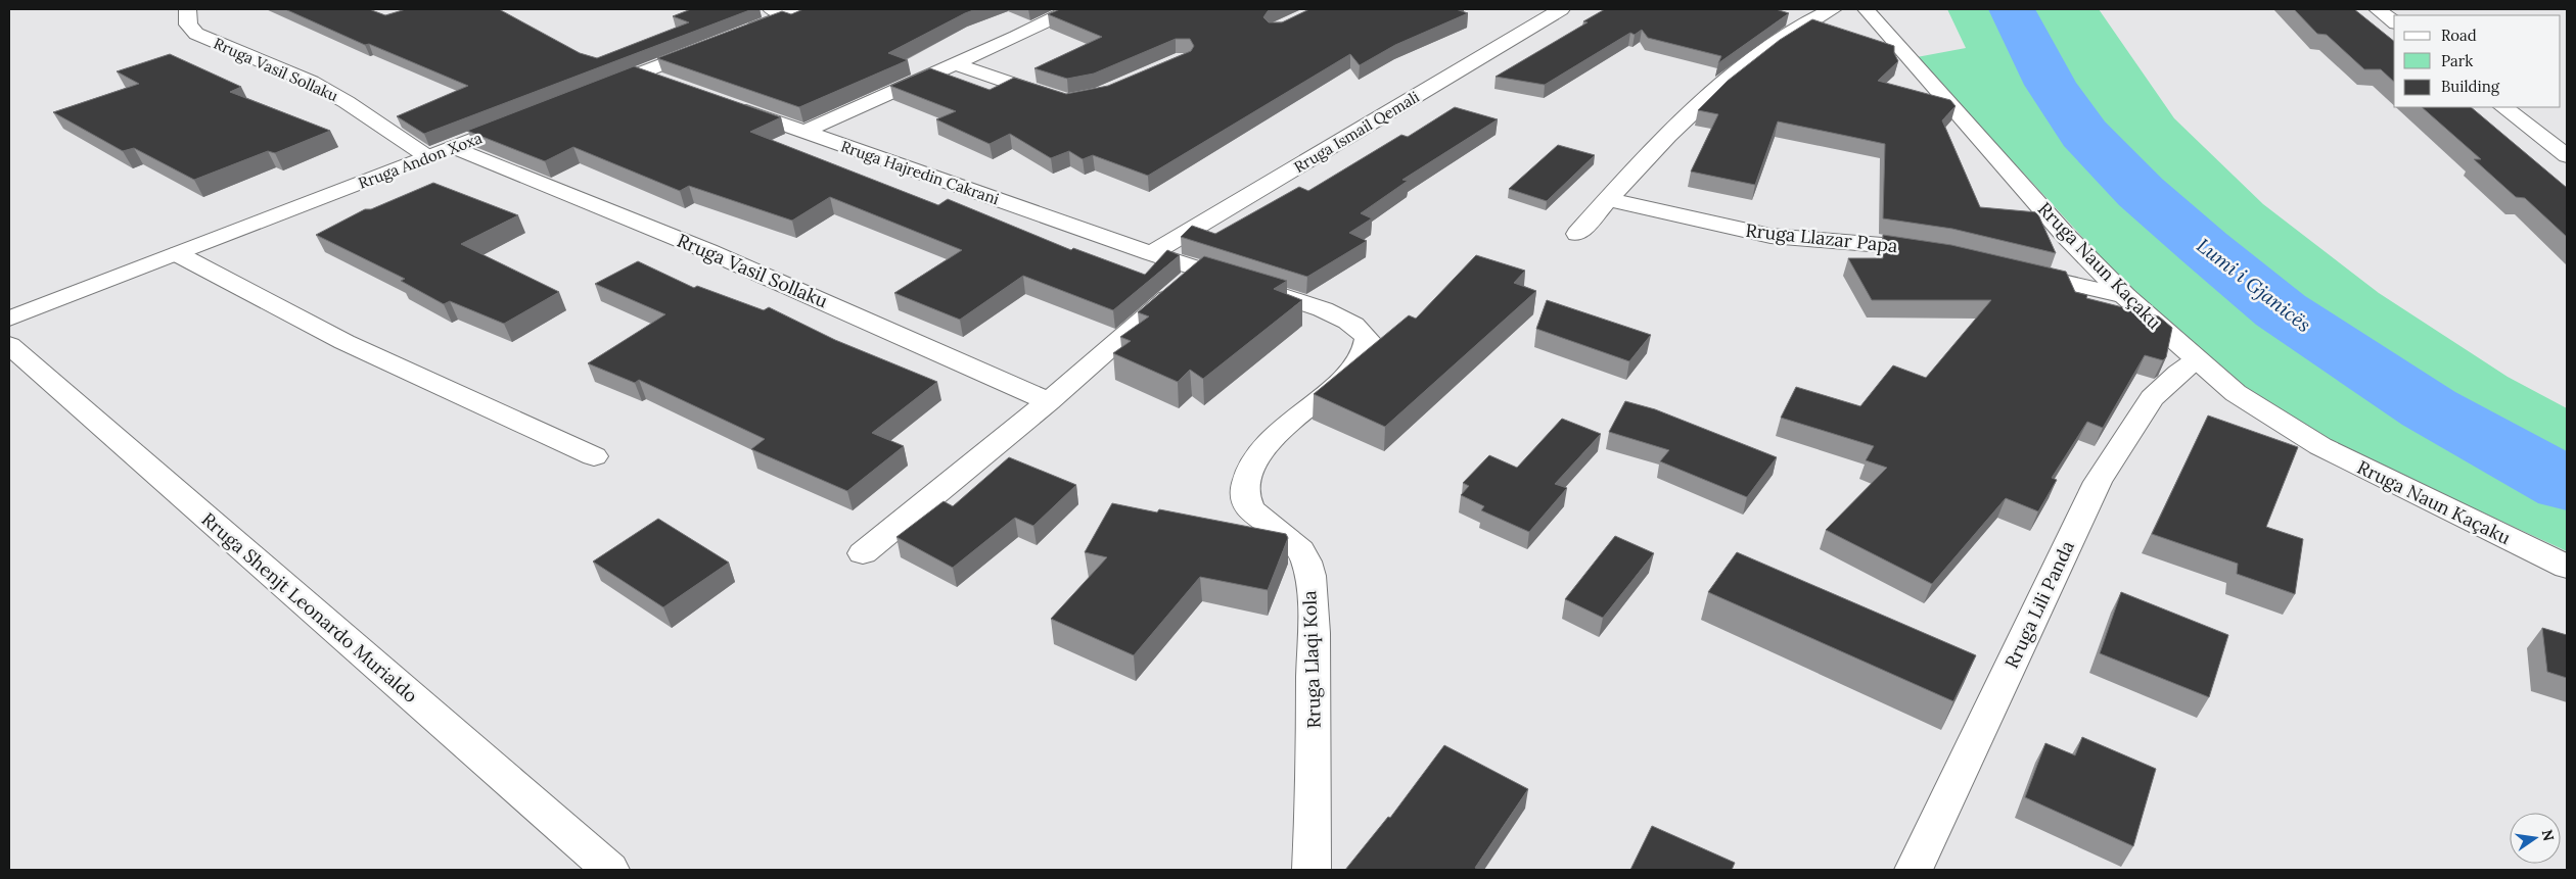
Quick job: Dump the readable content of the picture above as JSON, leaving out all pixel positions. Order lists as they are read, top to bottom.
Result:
{
  "streets": {
    "street": [
      "Rruga Vasil Sollaku",
      "Rruga Ismail Qemali",
      "Rruga Andon Xoxa",
      "Rruga Hajredin Cakrani",
      "Rruga Llazar Papa",
      "Rruga Naun Kaçaku",
      "Rruga Lili Panda",
      "Rruga Shenjt Leonardo Murialdo",
      "Rruga Llaqi Kola"
    ]
  },
  "crossings": [
    ["Rruga Vasil Sollaku", "Rruga Andon Xoxa"],
    ["Rruga Ismail Qemali", "Rruga Hajredin Cakrani"],
    ["Rruga Hajredin Cakrani", "Rruga Llaqi Kola"],
    ["Rruga Naun Kaçaku", "Rruga Lili Panda"]
  ],
  "water": ["Lumi i Gjanicës"],
  "legend": ["Road", "Park", "Building"],
  "north": "right"
}
